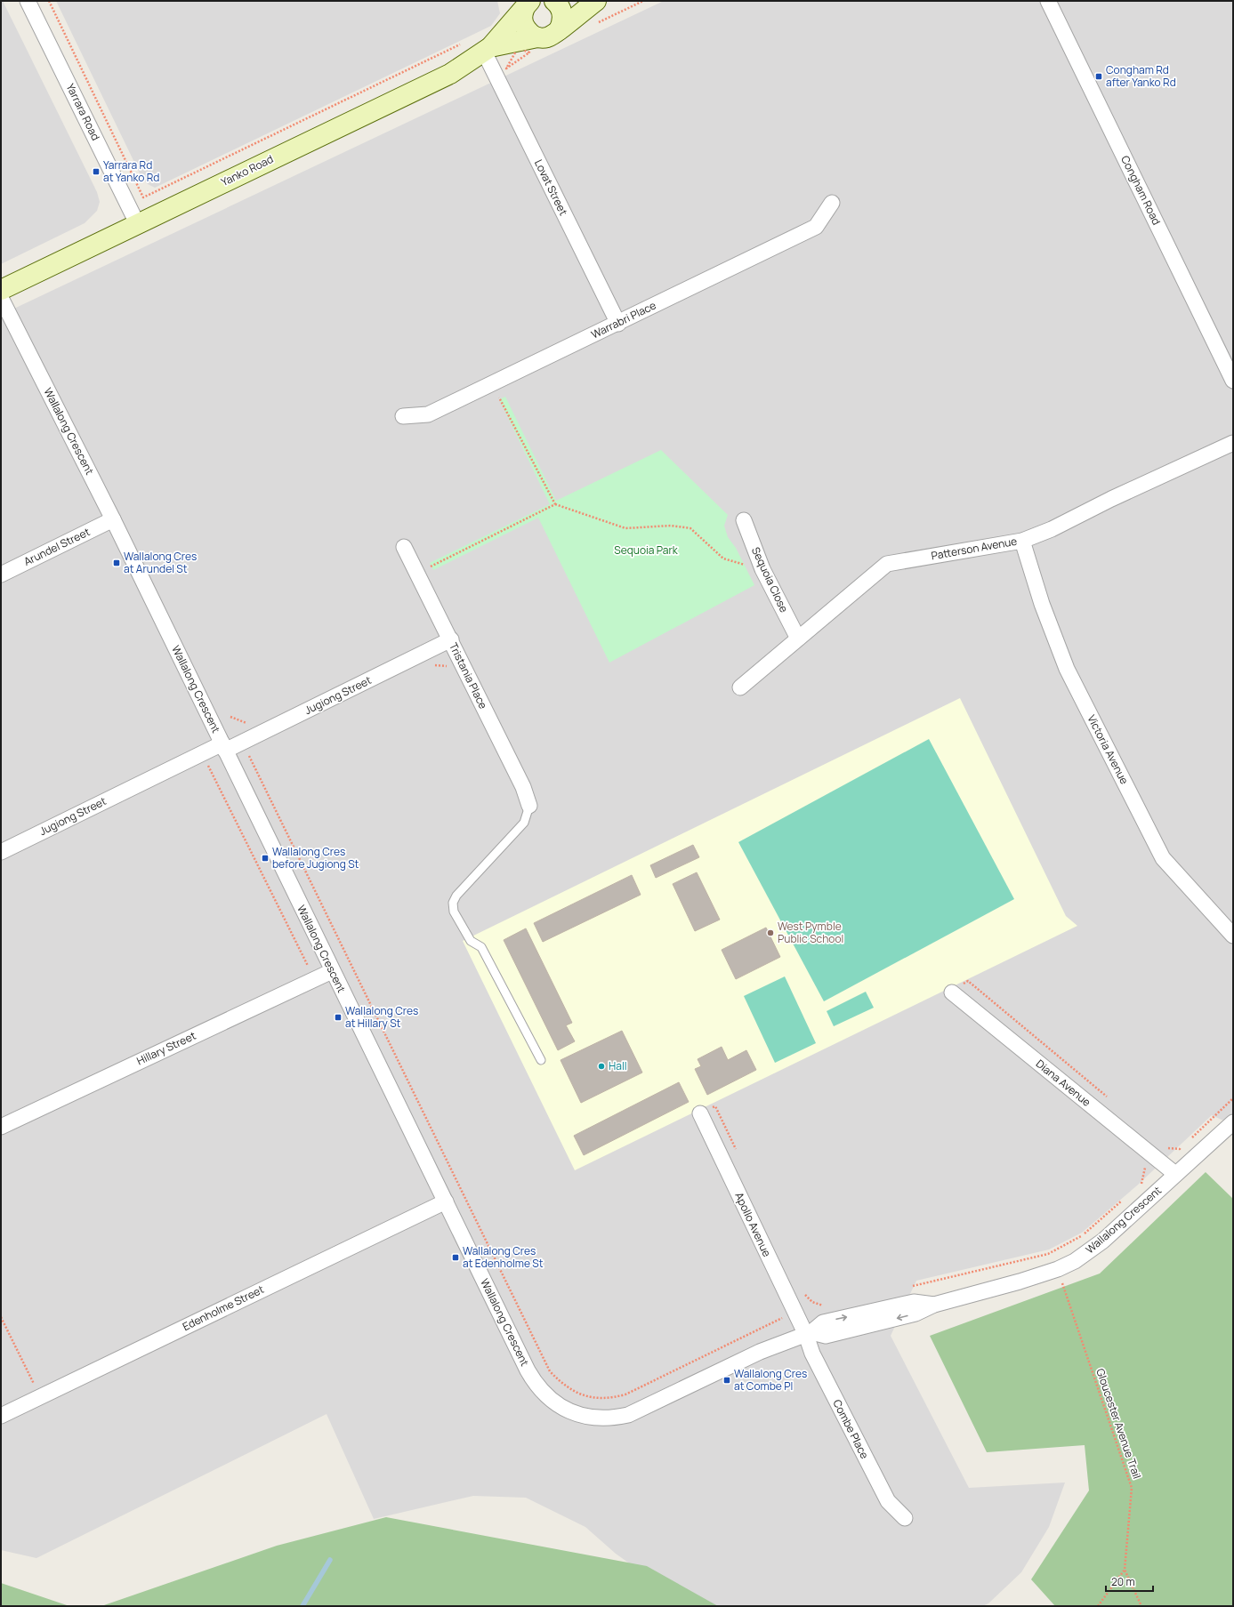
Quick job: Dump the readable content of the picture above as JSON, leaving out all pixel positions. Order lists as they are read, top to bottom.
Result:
{
  "streets": {
    "main road": ["Yanko Road"],
    "street": [
      "Yarrara Road",
      "Lovat Street",
      "Congham Road",
      "Warrabri Place",
      "Wallalong Crescent",
      "Arundel Street",
      "Patterson Avenue",
      "Sequoia Close",
      "Tristania Place",
      "Jugiong Street",
      "Victoria Avenue",
      "Hillary Street",
      "Diana Avenue",
      "Apollo Avenue",
      "Edenholme Street",
      "Combe Place"
    ],
    "path": ["Gloucester Avenue Trail"]
  },
  "crossings": [
    ["Yarrara Road", "Yanko Road"],
    ["Yanko Road", "Lovat Street"],
    ["Lovat Street", "Warrabri Place"],
    ["Wallalong Crescent", "Arundel Street"],
    ["Wallalong Crescent", "Jugiong Street"],
    ["Wallalong Crescent", "Hillary Street"],
    ["Wallalong Crescent", "Diana Avenue"],
    ["Wallalong Crescent", "Apollo Avenue"],
    ["Wallalong Crescent", "Edenholme Street"],
    ["Wallalong Crescent", "Gloucester Avenue Trail"],
    ["Wallalong Crescent", "Combe Place"],
    ["Patterson Avenue", "Sequoia Close"],
    ["Patterson Avenue", "Victoria Avenue"],
    ["Tristania Place", "Jugiong Street"],
    ["Apollo Avenue", "Combe Place"]
  ],
  "parks": ["Sequoia Park"],
  "places": {
    "transit": [
      "Congham Rd after Yanko Rd",
      "Yarrara Rd at Yanko Rd",
      "Wallalong Cres at Arundel St",
      "Wallalong Cres before Jugiong St",
      "Wallalong Cres at Hillary St",
      "Wallalong Cres at Edenholme St",
      "Wallalong Cres at Combe Pl"
    ],
    "other": ["West Pymble Public School", "Hall"]
  },
  "scale_bar": "20 m"
}
